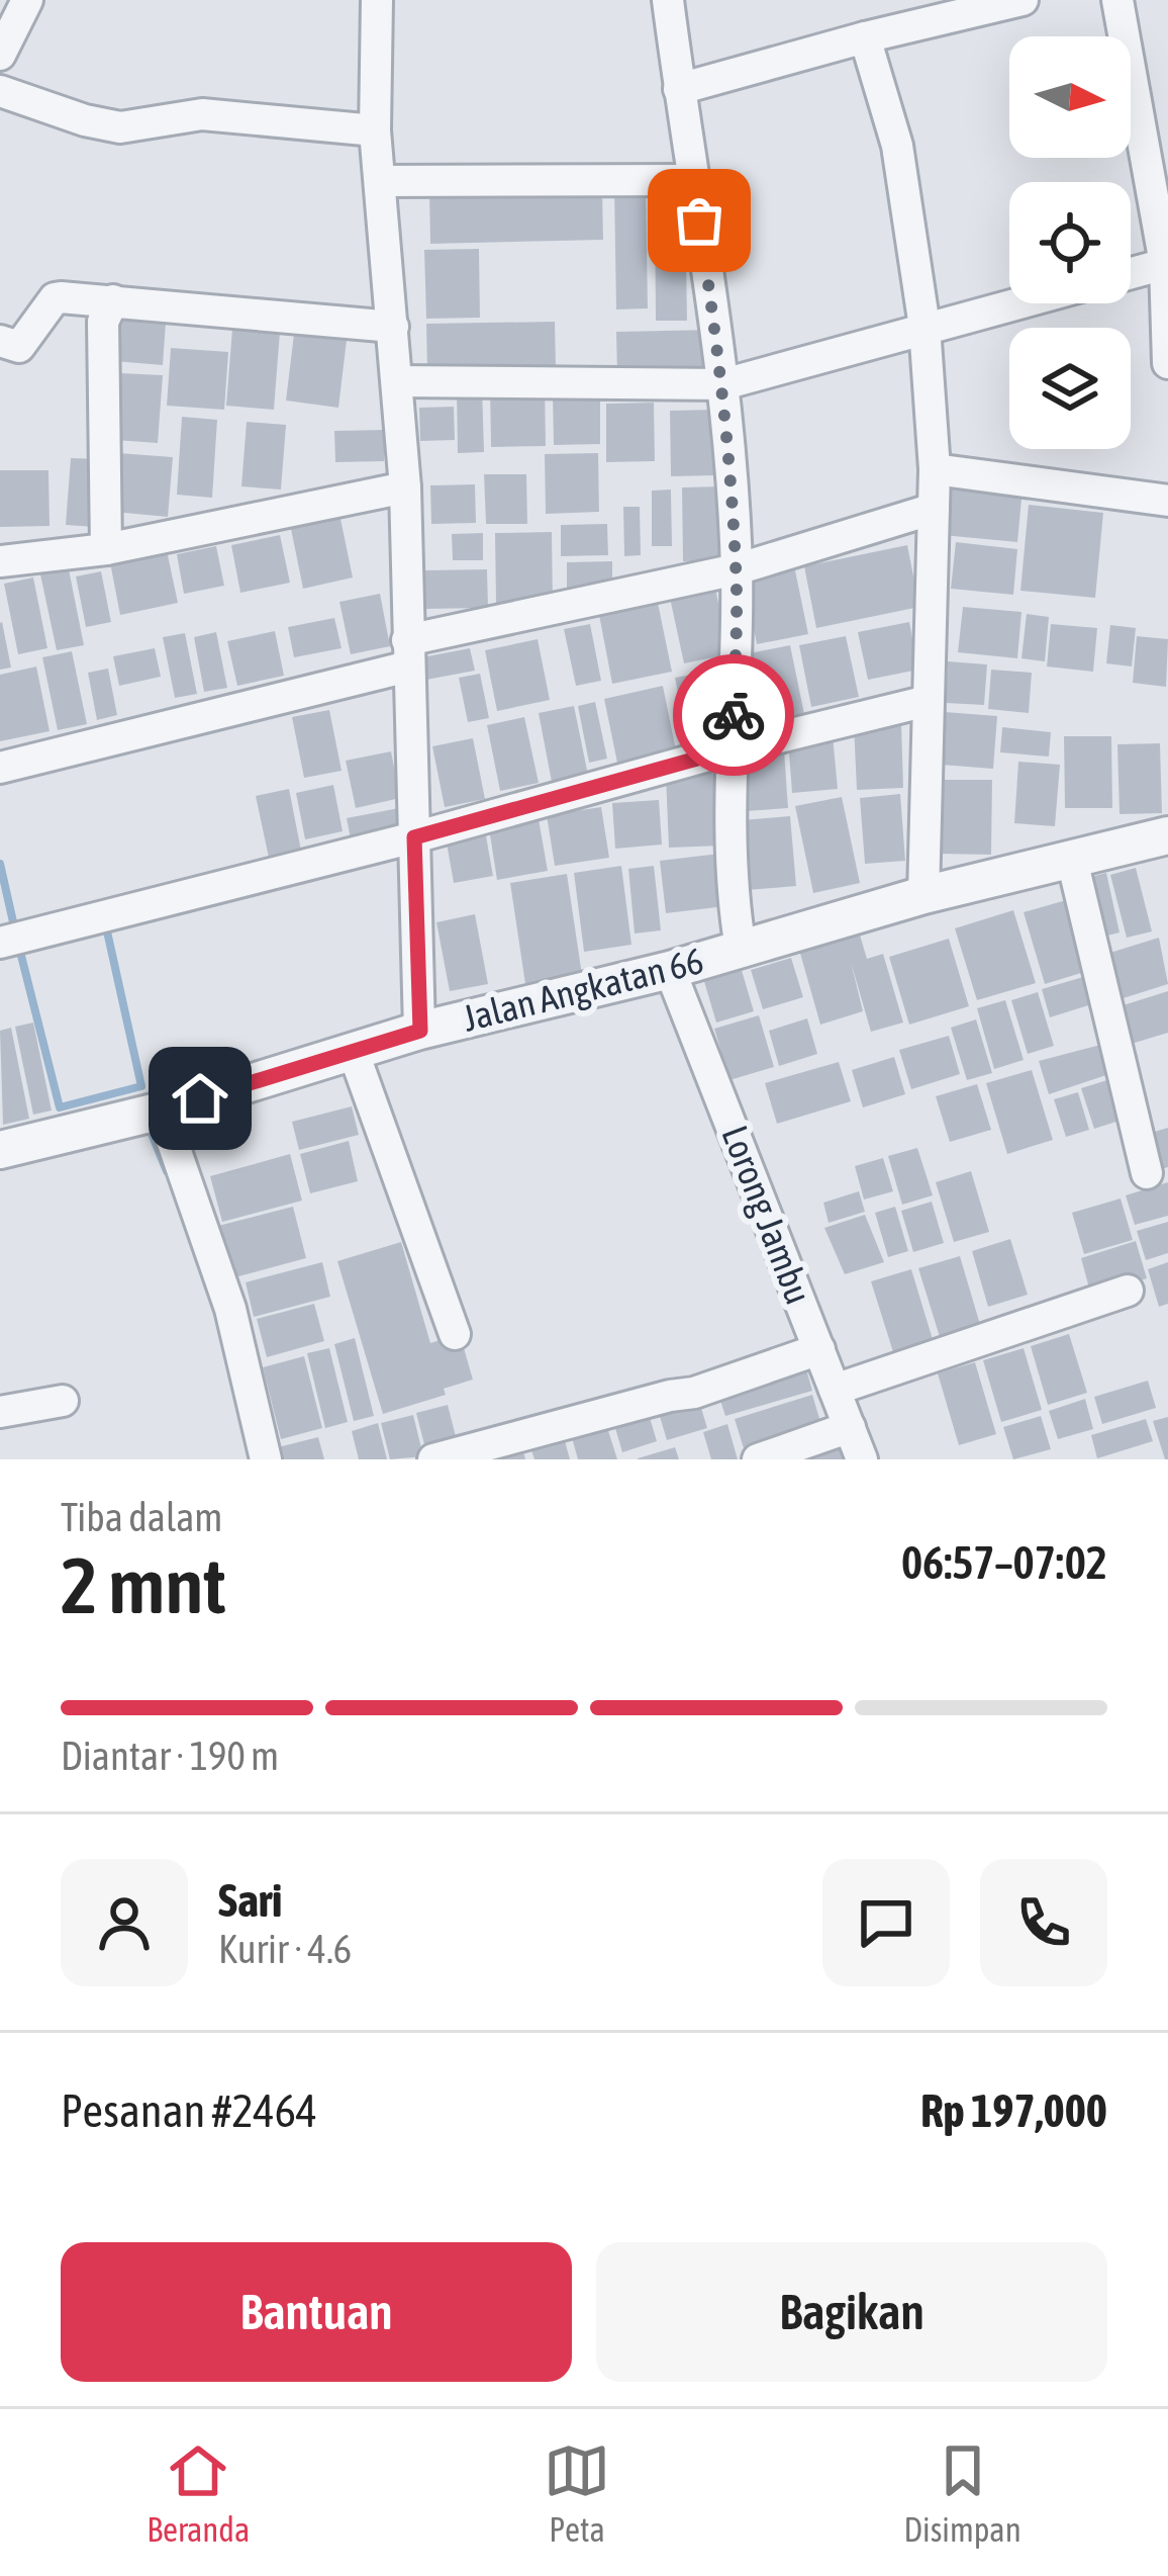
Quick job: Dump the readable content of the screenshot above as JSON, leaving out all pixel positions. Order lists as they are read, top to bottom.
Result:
{
  "streets": {
    "street": ["Jalan Angkatan 66", "Lorong Jambu"]
  },
  "crossings": [
    ["Jalan Angkatan 66", "Lorong Jambu"]
  ],
  "north": "right",
  "page": {
    "heading": ["2 mnt", "Tiba dalam", "06:57–07:02"],
    "panel": [
      "Sari",
      "Kurir · 4.6",
      "Pesanan #2464",
      "Rp 197,000"
    ],
    "bar": "Diantar · 190 m",
    "buttons": ["Bantuan", "Bagikan"],
    "tabs": ["Beranda", "Peta", "Disimpan"]
  }
}
